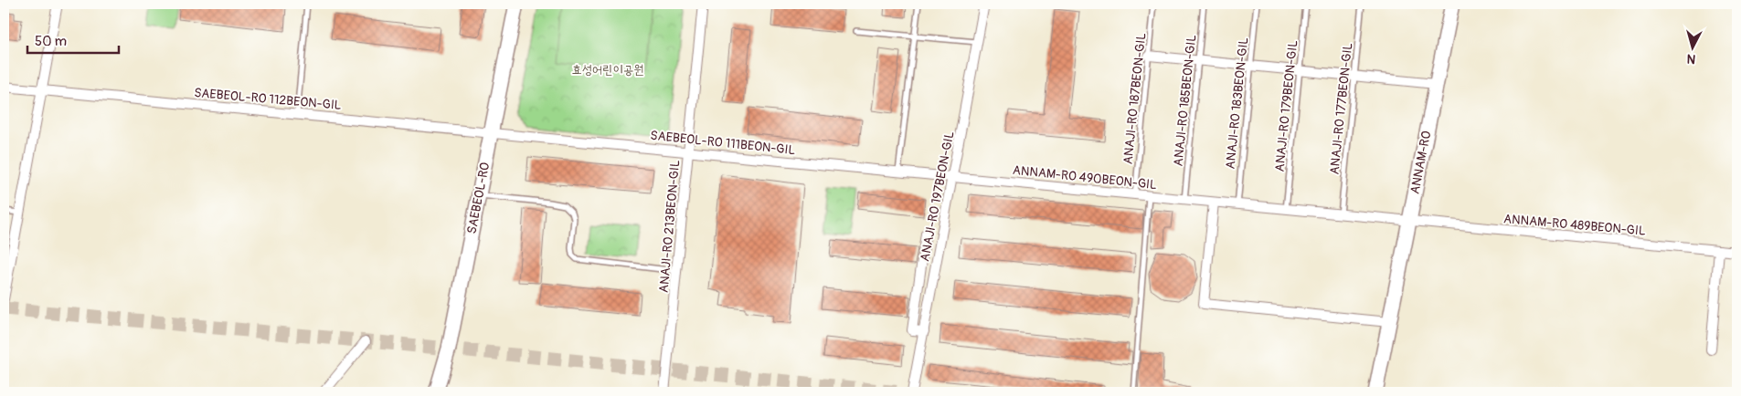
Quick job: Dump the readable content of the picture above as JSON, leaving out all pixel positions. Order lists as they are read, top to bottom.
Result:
{
  "streets": {
    "main road": ["ANNAM-RO", "SAEBEOL-RO"],
    "street": [
      "SAEBEOL-RO 112BEON-GIL",
      "SAEBEOL-RO 111BEON-GIL",
      "ANNAM-RO 490BEON-GIL",
      "ANAJI-RO 197BEON-GIL",
      "ANNAM-RO 489BEON-GIL",
      "ANAJI-RO 213BEON-GIL"
    ],
    "lane": [
      "ANAJI-RO 187BEON-GIL",
      "ANAJI-RO 185BEON-GIL",
      "ANAJI-RO 183BEON-GIL",
      "ANAJI-RO 179BEON-GIL",
      "ANAJI-RO 177BEON-GIL"
    ]
  },
  "crossings": [
    ["SAEBEOL-RO 112BEON-GIL", "SAEBEOL-RO 111BEON-GIL"],
    ["SAEBEOL-RO 112BEON-GIL", "SAEBEOL-RO"],
    ["ANAJI-RO 187BEON-GIL", "ANNAM-RO 490BEON-GIL"],
    ["ANAJI-RO 185BEON-GIL", "ANNAM-RO 490BEON-GIL"],
    ["ANAJI-RO 183BEON-GIL", "ANNAM-RO 490BEON-GIL"],
    ["ANAJI-RO 179BEON-GIL", "ANNAM-RO 490BEON-GIL"],
    ["ANAJI-RO 177BEON-GIL", "ANNAM-RO 490BEON-GIL"],
    ["SAEBEOL-RO 111BEON-GIL", "ANNAM-RO 490BEON-GIL"],
    ["SAEBEOL-RO 111BEON-GIL", "ANAJI-RO 197BEON-GIL"],
    ["SAEBEOL-RO 111BEON-GIL", "SAEBEOL-RO"],
    ["SAEBEOL-RO 111BEON-GIL", "ANAJI-RO 213BEON-GIL"],
    ["ANNAM-RO", "ANNAM-RO 490BEON-GIL"],
    ["ANNAM-RO", "ANNAM-RO 489BEON-GIL"],
    ["ANNAM-RO 490BEON-GIL", "ANAJI-RO 197BEON-GIL"],
    ["ANNAM-RO 490BEON-GIL", "ANNAM-RO 489BEON-GIL"]
  ],
  "parks": ["효성어린이공원"],
  "scale_bar": "50 m",
  "north": "bottom"
}
